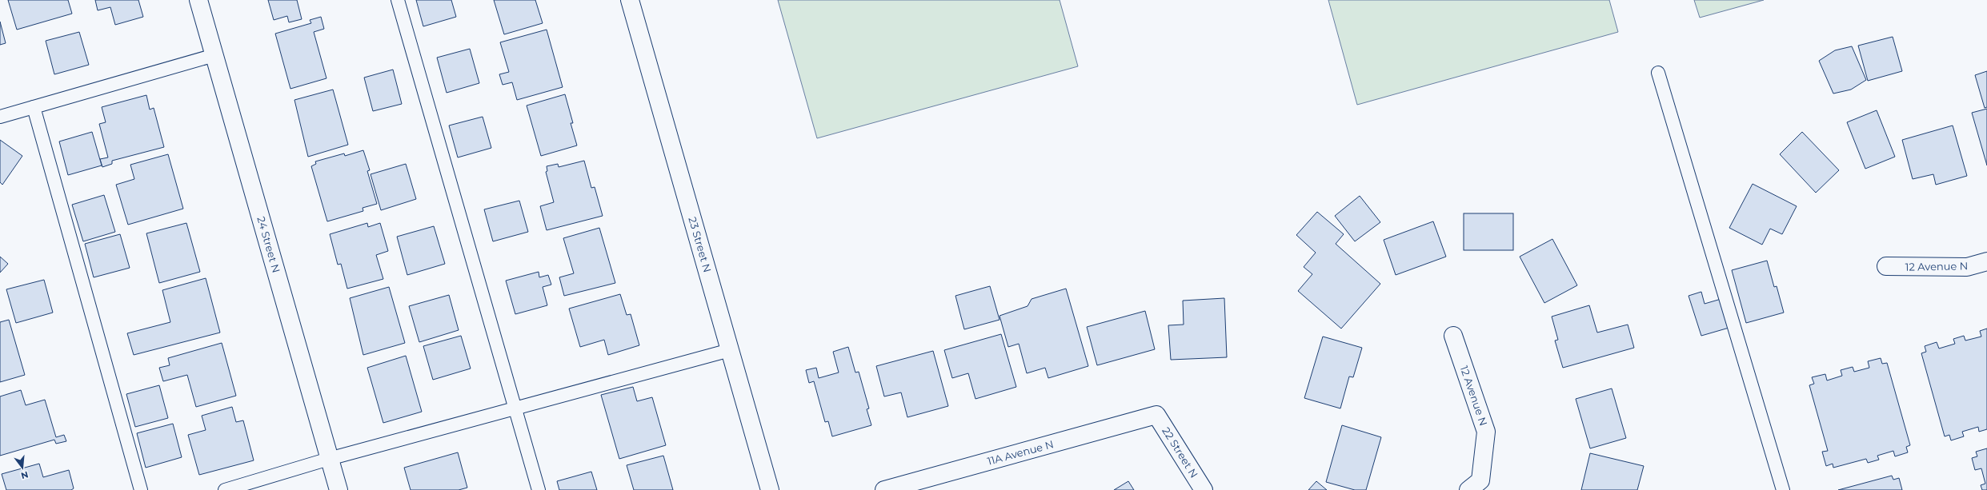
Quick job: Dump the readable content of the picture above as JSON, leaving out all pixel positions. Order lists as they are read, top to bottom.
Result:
{
  "streets": {
    "street": [
      "24 Street N",
      "23 Street N",
      "12 Avenue N",
      "11A Avenue N",
      "22 Street N"
    ]
  },
  "crossings": [
    ["11A Avenue N", "22 Street N"]
  ],
  "north": "bottom"
}
